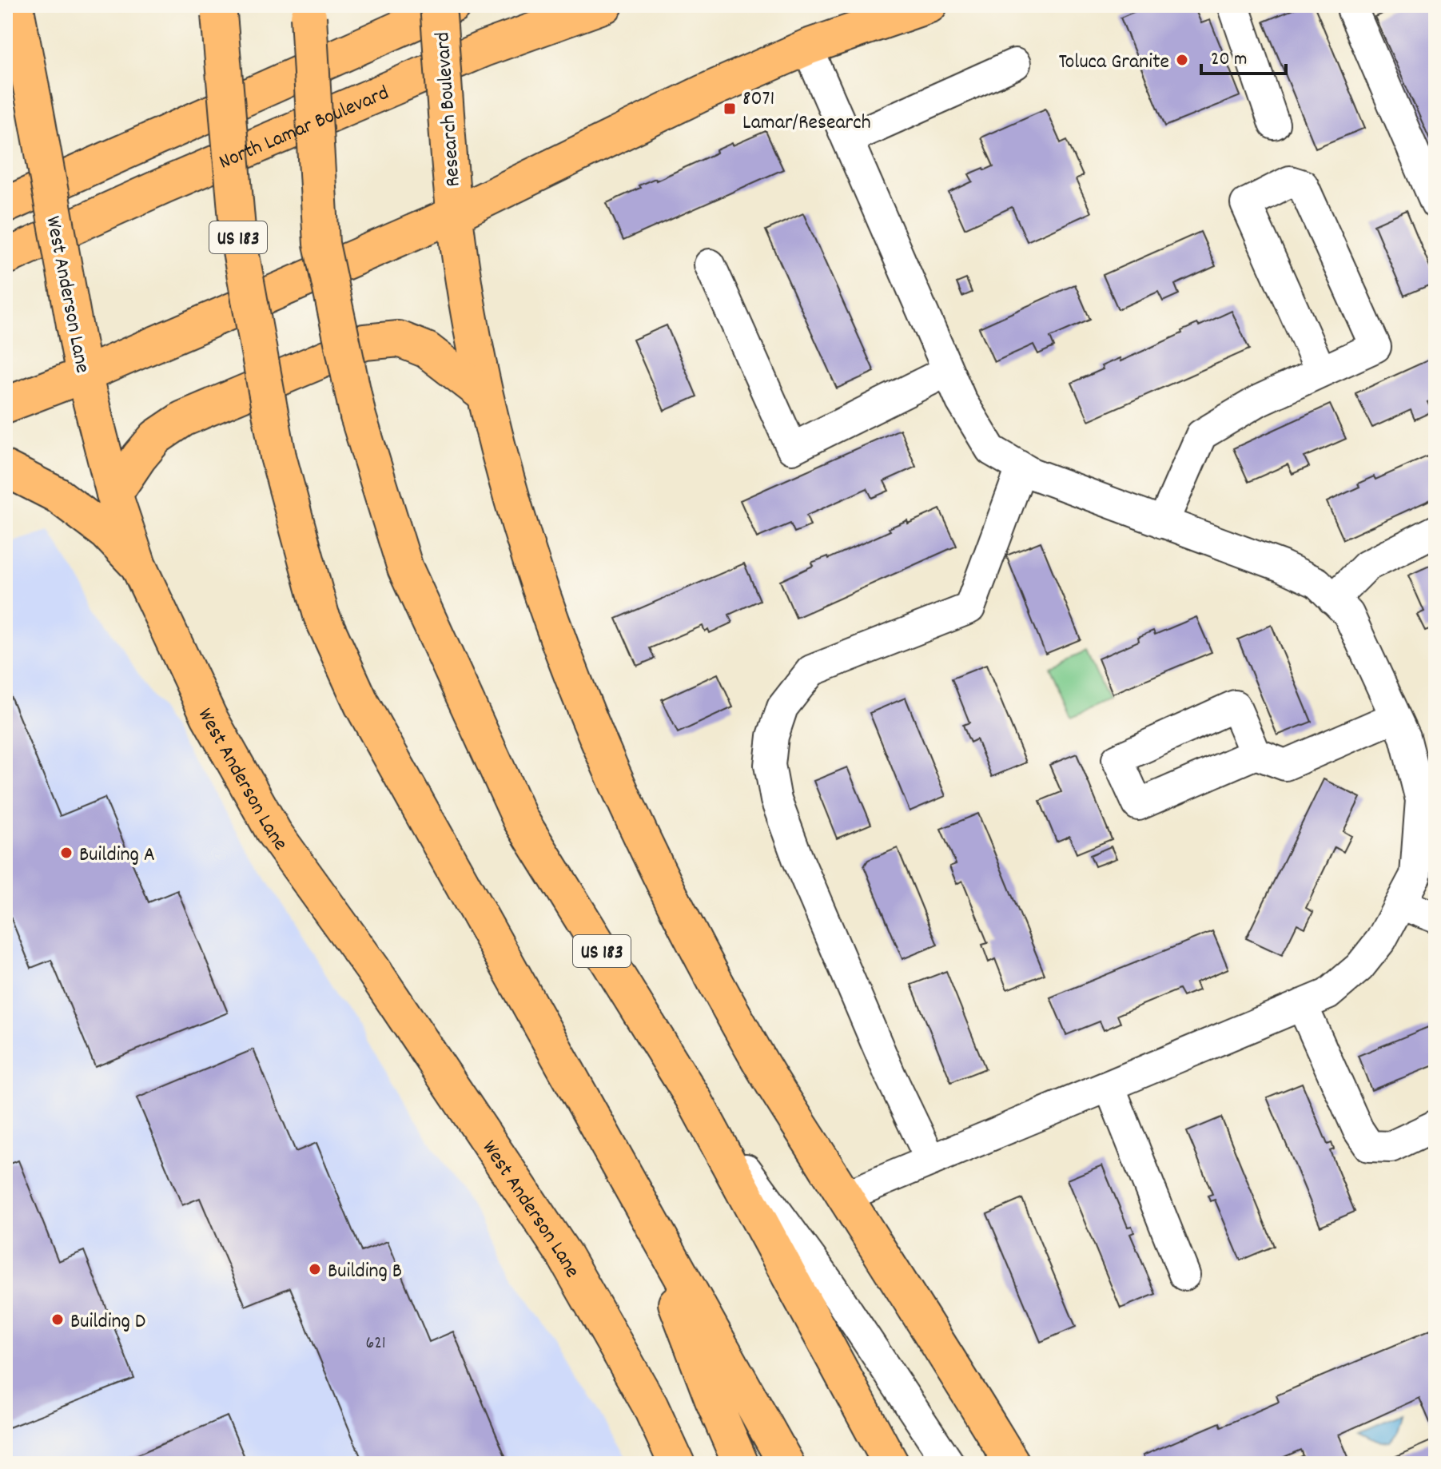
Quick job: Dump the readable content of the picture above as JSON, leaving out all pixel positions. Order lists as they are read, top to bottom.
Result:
{
  "streets": {
    "main road": [
      "Research Boulevard",
      "North Lamar Boulevard",
      "US 183",
      "West Anderson Lane"
    ]
  },
  "places": {
    "other": [
      "Toluca Granite",
      "Building A",
      "Building B",
      "Building D"
    ],
    "transit": ["8071 Lamar/Research"]
  },
  "house_numbers": ["621"],
  "scale_bar": "20 m"
}
